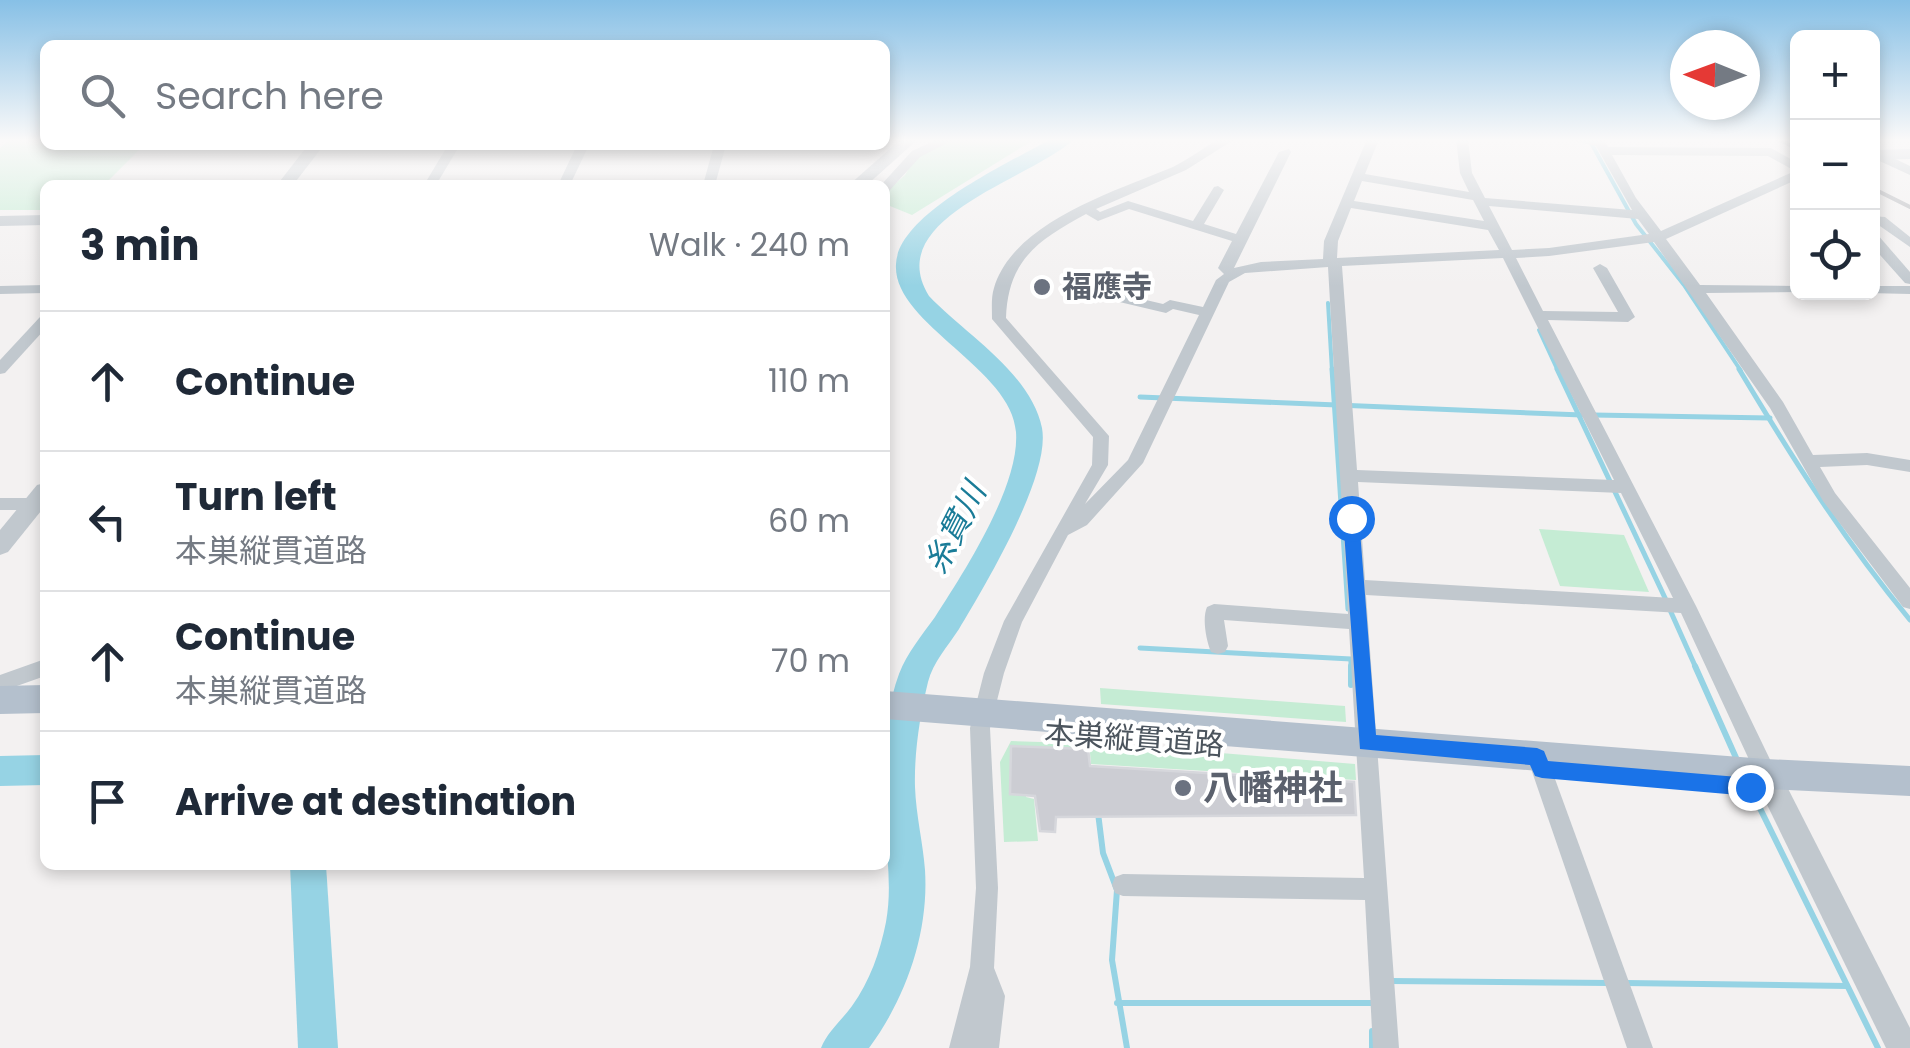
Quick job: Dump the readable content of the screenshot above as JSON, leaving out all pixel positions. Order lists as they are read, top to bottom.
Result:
{
  "streets": {
    "main road": ["本巣縦貫道路"]
  },
  "water": ["糸貫川"],
  "places": ["福應寺", "八幡神社"],
  "north": "left",
  "page": {
    "map_buttons": ["+", "−"],
    "search": "Search here",
    "heading": ["3 min", "Walk · 240 m"],
    "list": [
      ["Continue", "110 m"],
      ["Turn left", "本巣縦貫道路", "60 m"],
      ["Continue", "本巣縦貫道路", "70 m"],
      "Arrive at destination"
    ]
  }
}
